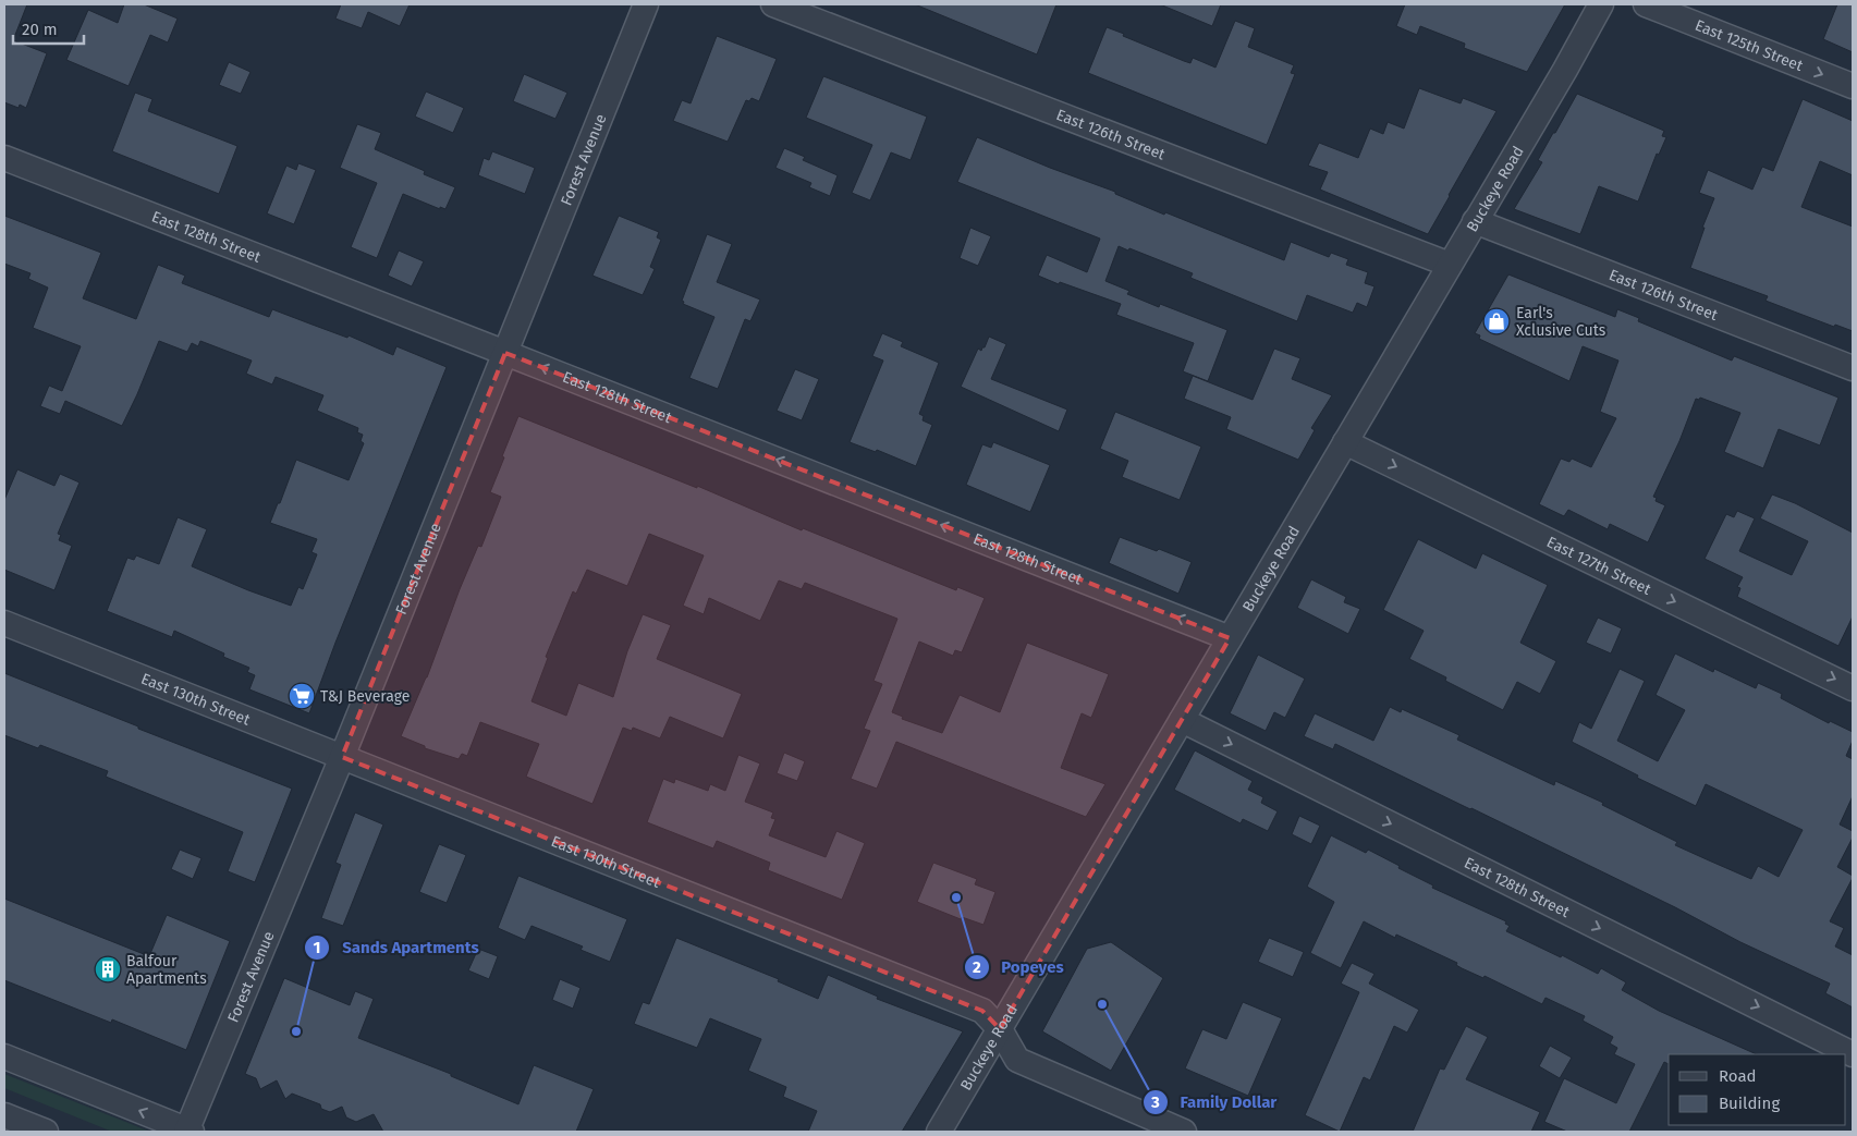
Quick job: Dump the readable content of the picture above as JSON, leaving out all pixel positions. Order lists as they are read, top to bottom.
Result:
{
  "streets": {
    "street": [
      "East 125th Street",
      "East 126th Street",
      "Forest Avenue",
      "Buckeye Road",
      "East 128th Street",
      "East 127th Street",
      "East 130th Street"
    ]
  },
  "crossings": [
    ["East 126th Street", "Buckeye Road"],
    ["Forest Avenue", "East 128th Street"],
    ["Forest Avenue", "East 130th Street"],
    ["Buckeye Road", "East 128th Street"],
    ["Buckeye Road", "East 127th Street"],
    ["Buckeye Road", "East 130th Street"]
  ],
  "one_way": ["East 125th Street", "East 127th Street"],
  "places": {
    "shop": ["Earl's Xclusive Cuts"],
    "supermarket": ["T&J Beverage"],
    "other": ["Popeyes", "Family Dollar", "Sands Apartments"],
    "building": ["Balfour Apartments"]
  },
  "legend": ["Road", "Building"],
  "scale_bar": "20 m"
}
